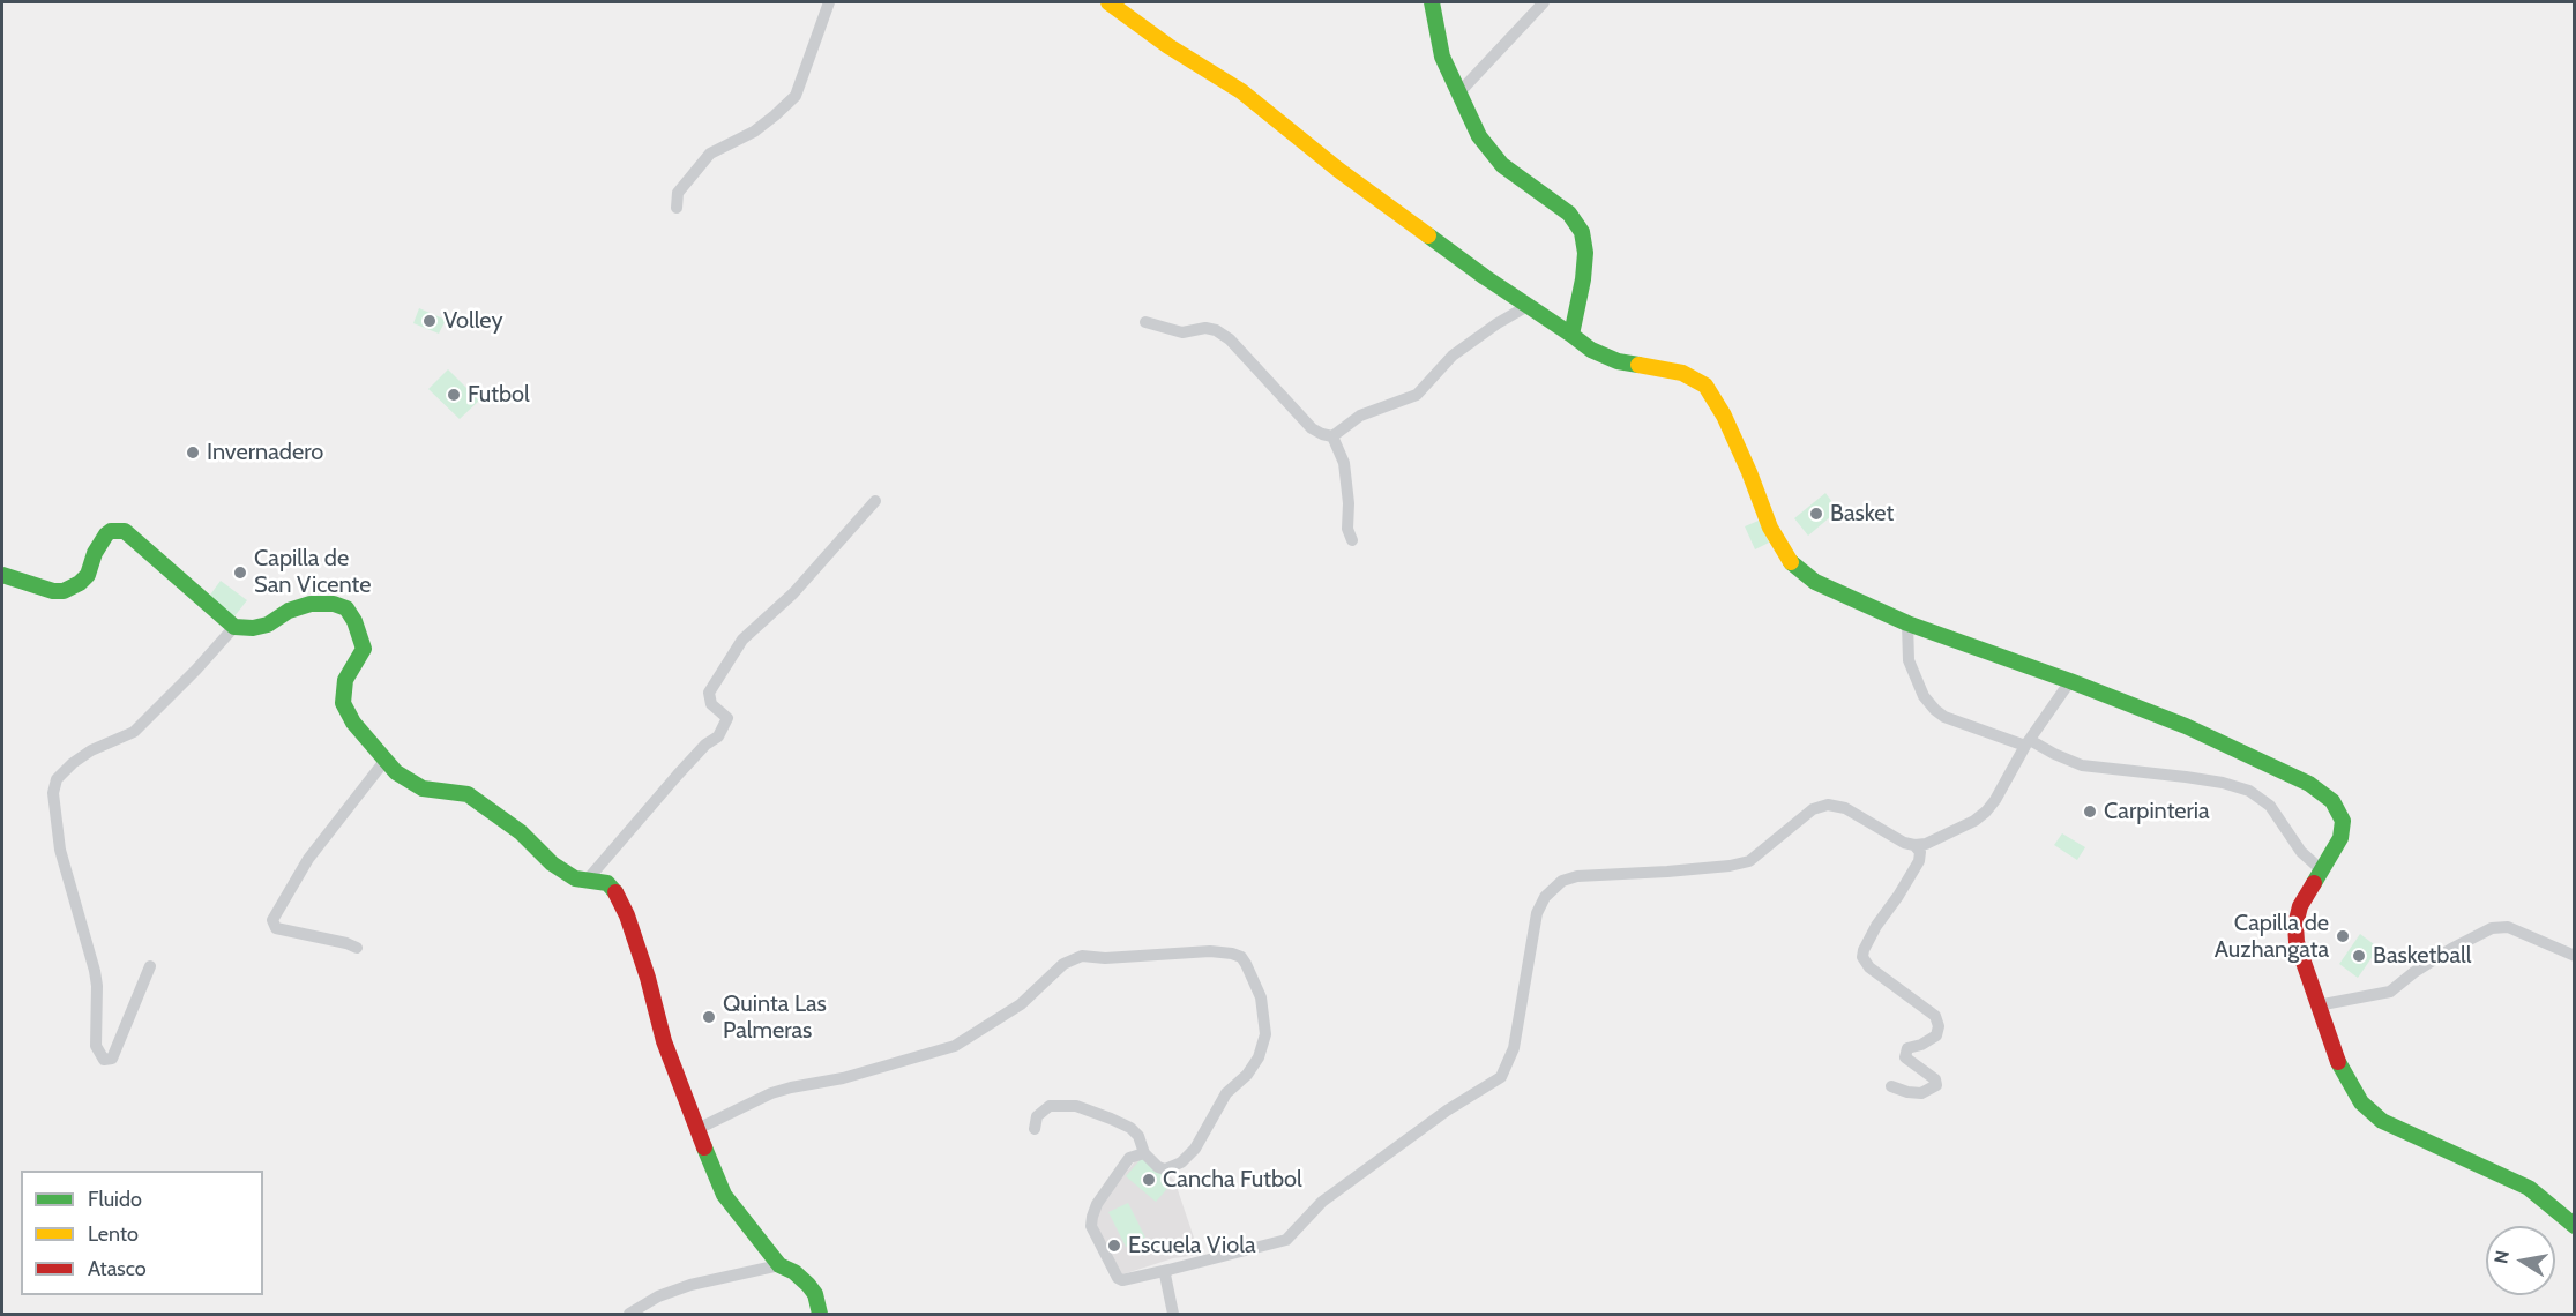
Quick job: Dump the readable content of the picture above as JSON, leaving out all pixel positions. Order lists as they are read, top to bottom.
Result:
{
  "places": [
    "Volley",
    "Futbol",
    "Invernadero",
    "Basket",
    "Capilla de San Vicente",
    "Carpinteria",
    "Capilla de Auzhangata",
    "Basketball",
    "Quinta Las Palmeras",
    "Cancha Futbol",
    "Escuela Viola"
  ],
  "legend": ["Fluido", "Lento", "Atasco"],
  "north": "left"
}
